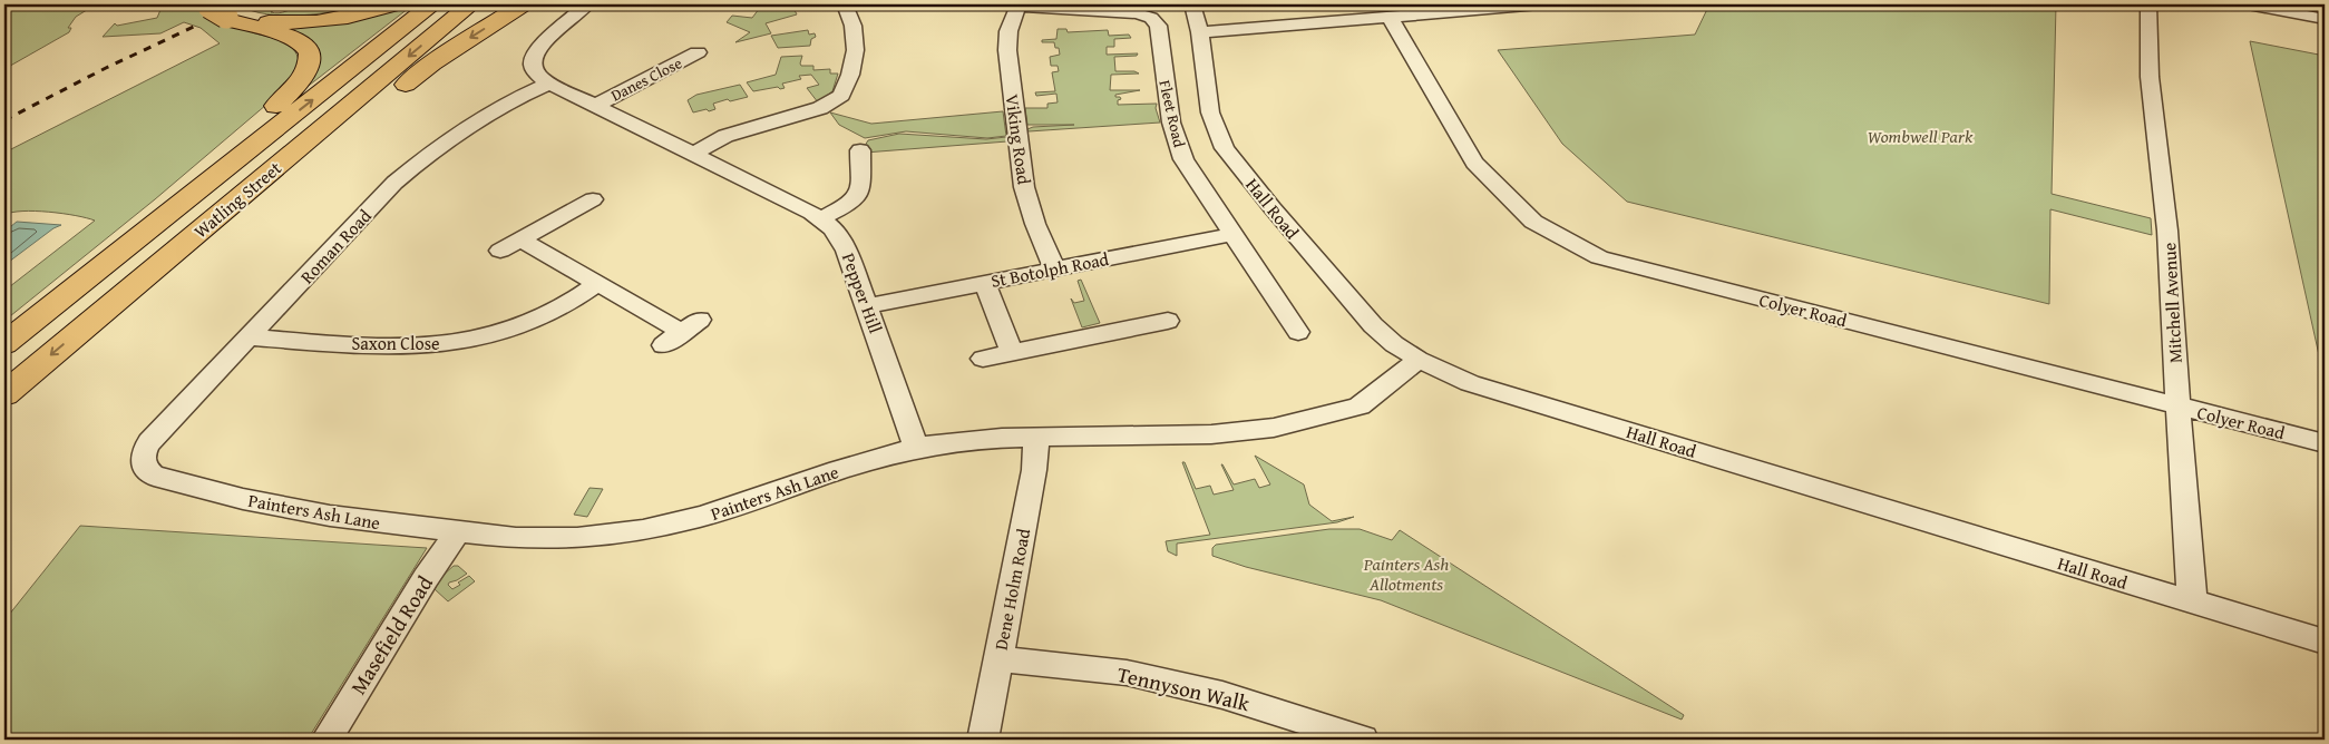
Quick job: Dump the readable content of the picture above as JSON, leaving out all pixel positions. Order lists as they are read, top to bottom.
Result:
{
  "streets": {
    "highway": ["Watling Street"],
    "street": [
      "Danes Close",
      "Fleet Road",
      "Viking Road",
      "Hall Road",
      "Roman Road",
      "St Botolph Road",
      "Pepper Hill",
      "Mitchell Avenue",
      "Colyer Road",
      "Saxon Close",
      "Painters Ash Lane",
      "Dene Holm Road",
      "Masefield Road",
      "Tennyson Walk"
    ]
  },
  "crossings": [
    ["Danes Close", "Pepper Hill"],
    ["Fleet Road", "Viking Road"],
    ["Fleet Road", "St Botolph Road"],
    ["Viking Road", "St Botolph Road"],
    ["Hall Road", "Mitchell Avenue"],
    ["Hall Road", "Painters Ash Lane"],
    ["Roman Road", "Pepper Hill"],
    ["Roman Road", "Saxon Close"],
    ["Roman Road", "Painters Ash Lane"],
    ["St Botolph Road", "Pepper Hill"],
    ["Pepper Hill", "Painters Ash Lane"],
    ["Mitchell Avenue", "Colyer Road"],
    ["Painters Ash Lane", "Dene Holm Road"],
    ["Painters Ash Lane", "Masefield Road"],
    ["Dene Holm Road", "Tennyson Walk"]
  ],
  "parks": ["Wombwell Park", "Painters Ash Allotments"]
}
